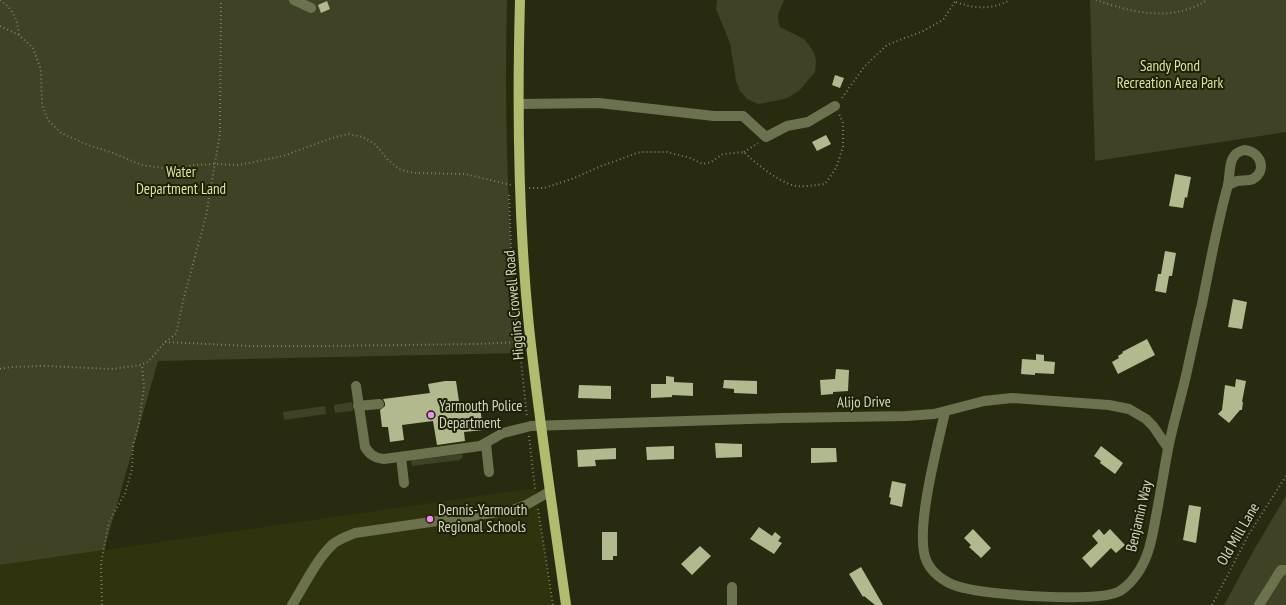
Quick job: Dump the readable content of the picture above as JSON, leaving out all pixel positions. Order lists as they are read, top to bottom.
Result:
{
  "streets": {
    "main road": ["Higgins Crowell Road"],
    "street": ["Alijo Drive", "Benjamin Way"],
    "path": ["Old Mill Lane"]
  },
  "crossings": [
    ["Higgins Crowell Road", "Alijo Drive"],
    ["Alijo Drive", "Benjamin Way"]
  ],
  "parks": ["Sandy Pond Recreation Area Park", "Water Department Land"],
  "places": ["Yarmouth Police Department", "Dennis-Yarmouth Regional Schools"]
}
